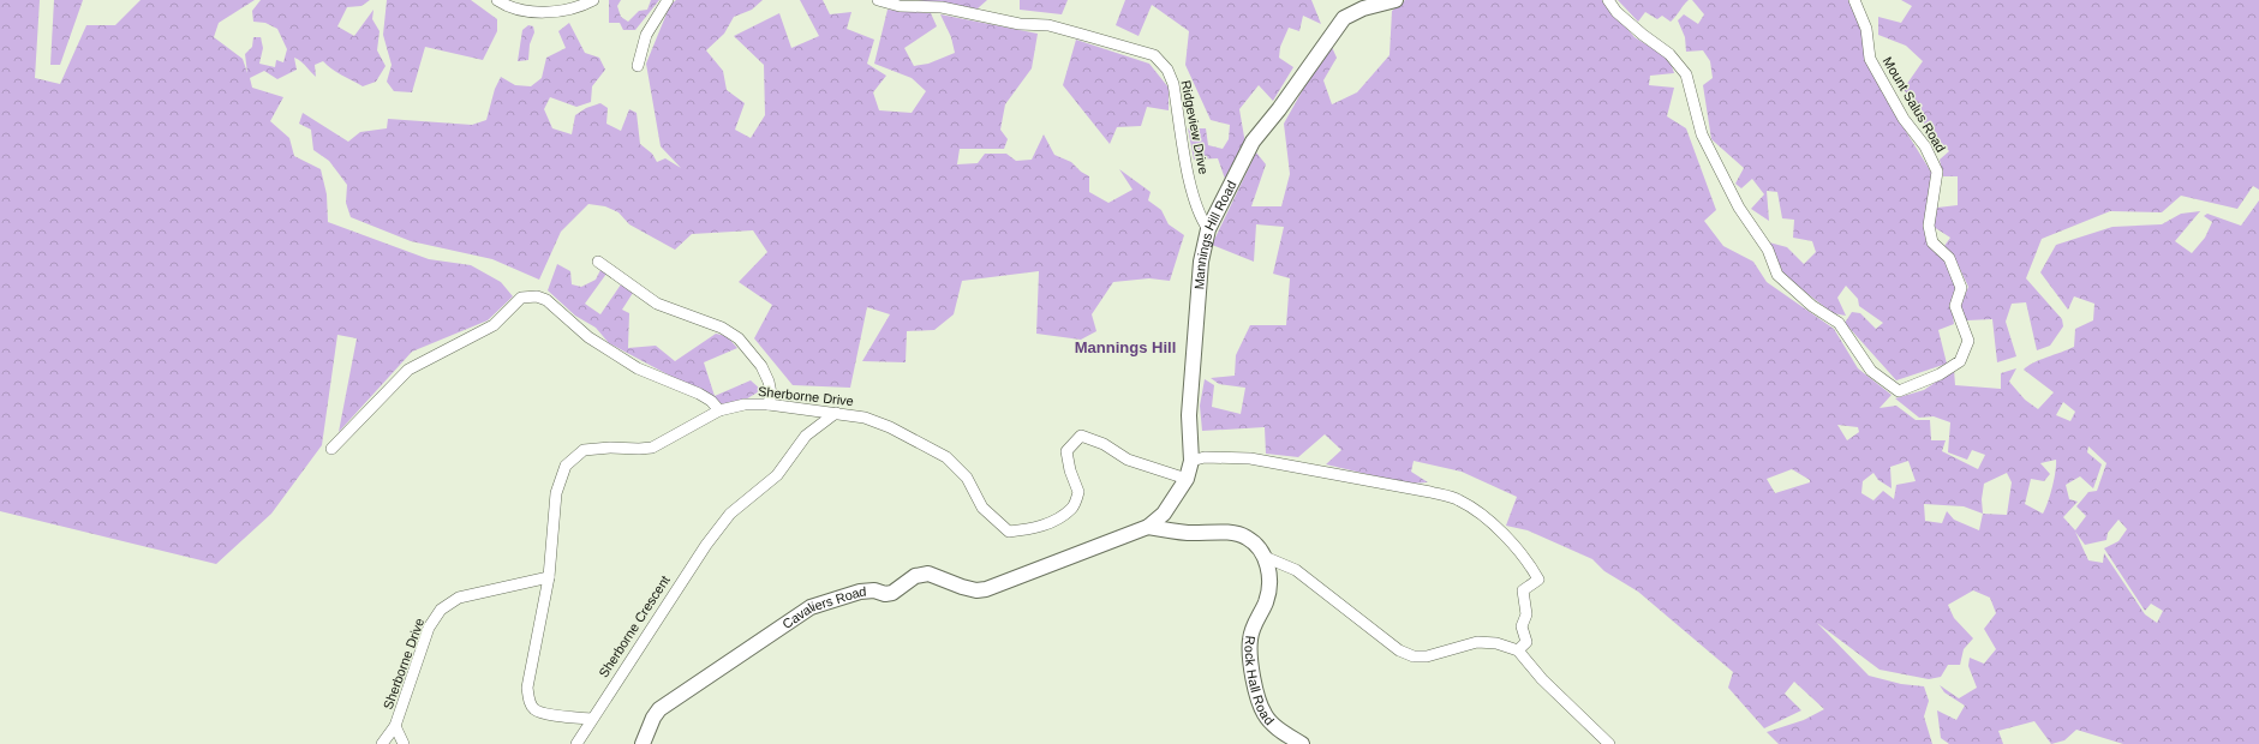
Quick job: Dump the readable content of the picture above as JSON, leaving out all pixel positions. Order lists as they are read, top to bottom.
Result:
{
  "streets": {
    "main road": ["Mannings Hill Road", "Cavaliers Road", "Rock Hall Road"],
    "street": [
      "Mount Salus Road",
      "Ridgeview Drive",
      "Sherborne Drive",
      "Sherborne Crescent"
    ]
  },
  "crossings": [
    ["Ridgeview Drive", "Mannings Hill Road"],
    ["Mannings Hill Road", "Sherborne Drive"],
    ["Mannings Hill Road", "Cavaliers Road"],
    ["Mannings Hill Road", "Rock Hall Road"],
    ["Sherborne Drive", "Sherborne Crescent"],
    ["Cavaliers Road", "Rock Hall Road"]
  ],
  "districts": ["Mannings Hill"]
}
